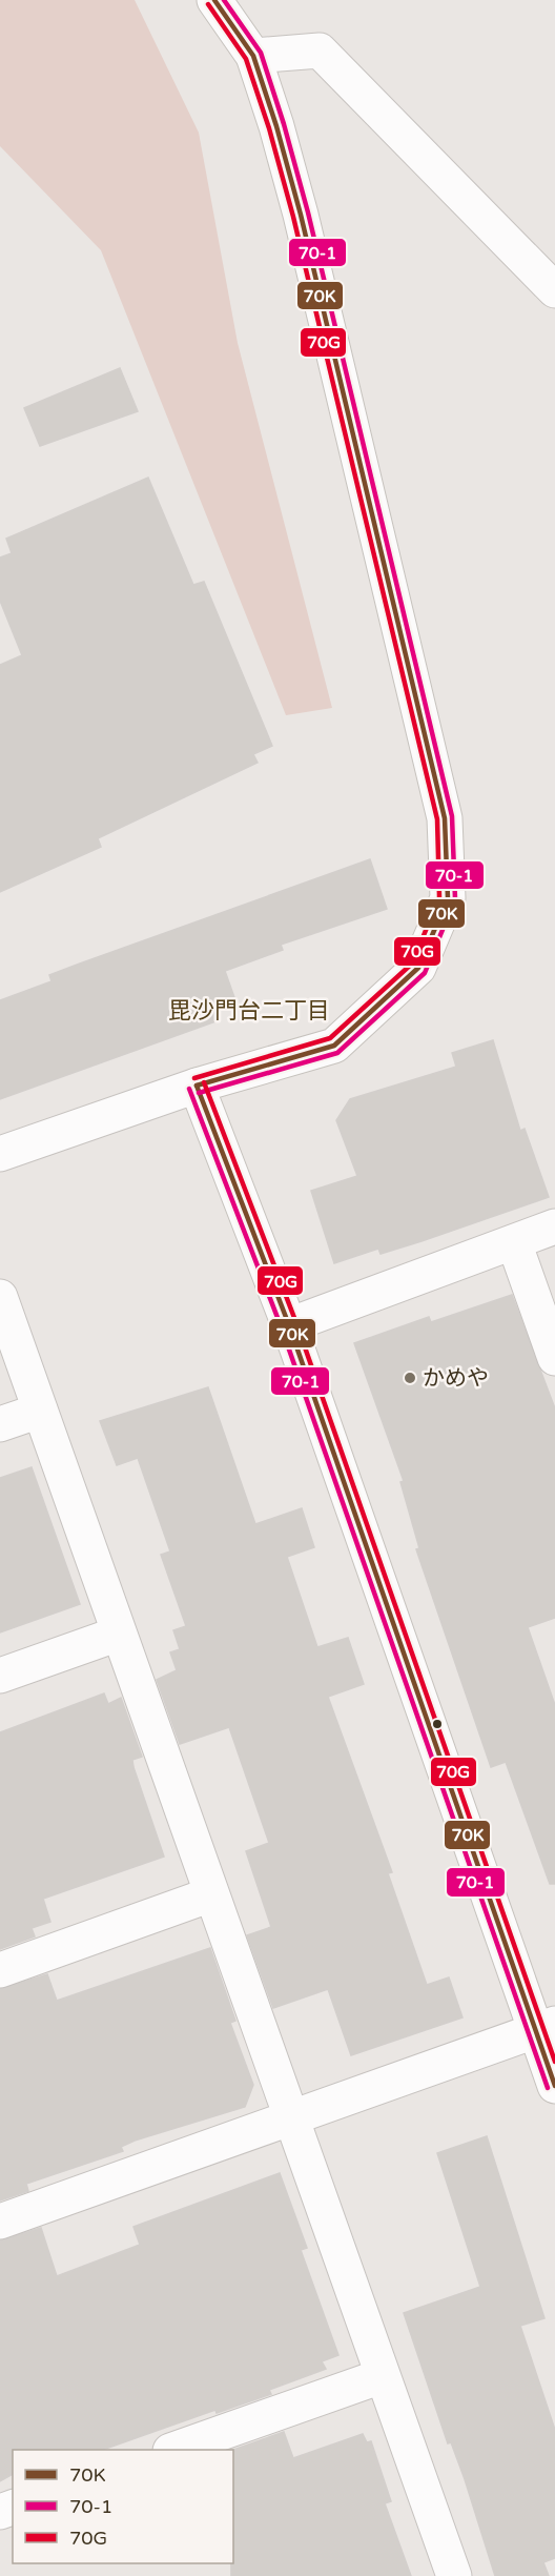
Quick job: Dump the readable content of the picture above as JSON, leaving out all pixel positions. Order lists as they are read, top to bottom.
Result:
{
  "districts": ["毘沙門台二丁目"],
  "places": ["かめや"],
  "lines": ["transit line 70K", "transit line 70-1", "transit line 70G"],
  "legend": ["70K", "70-1", "70G"]
}
